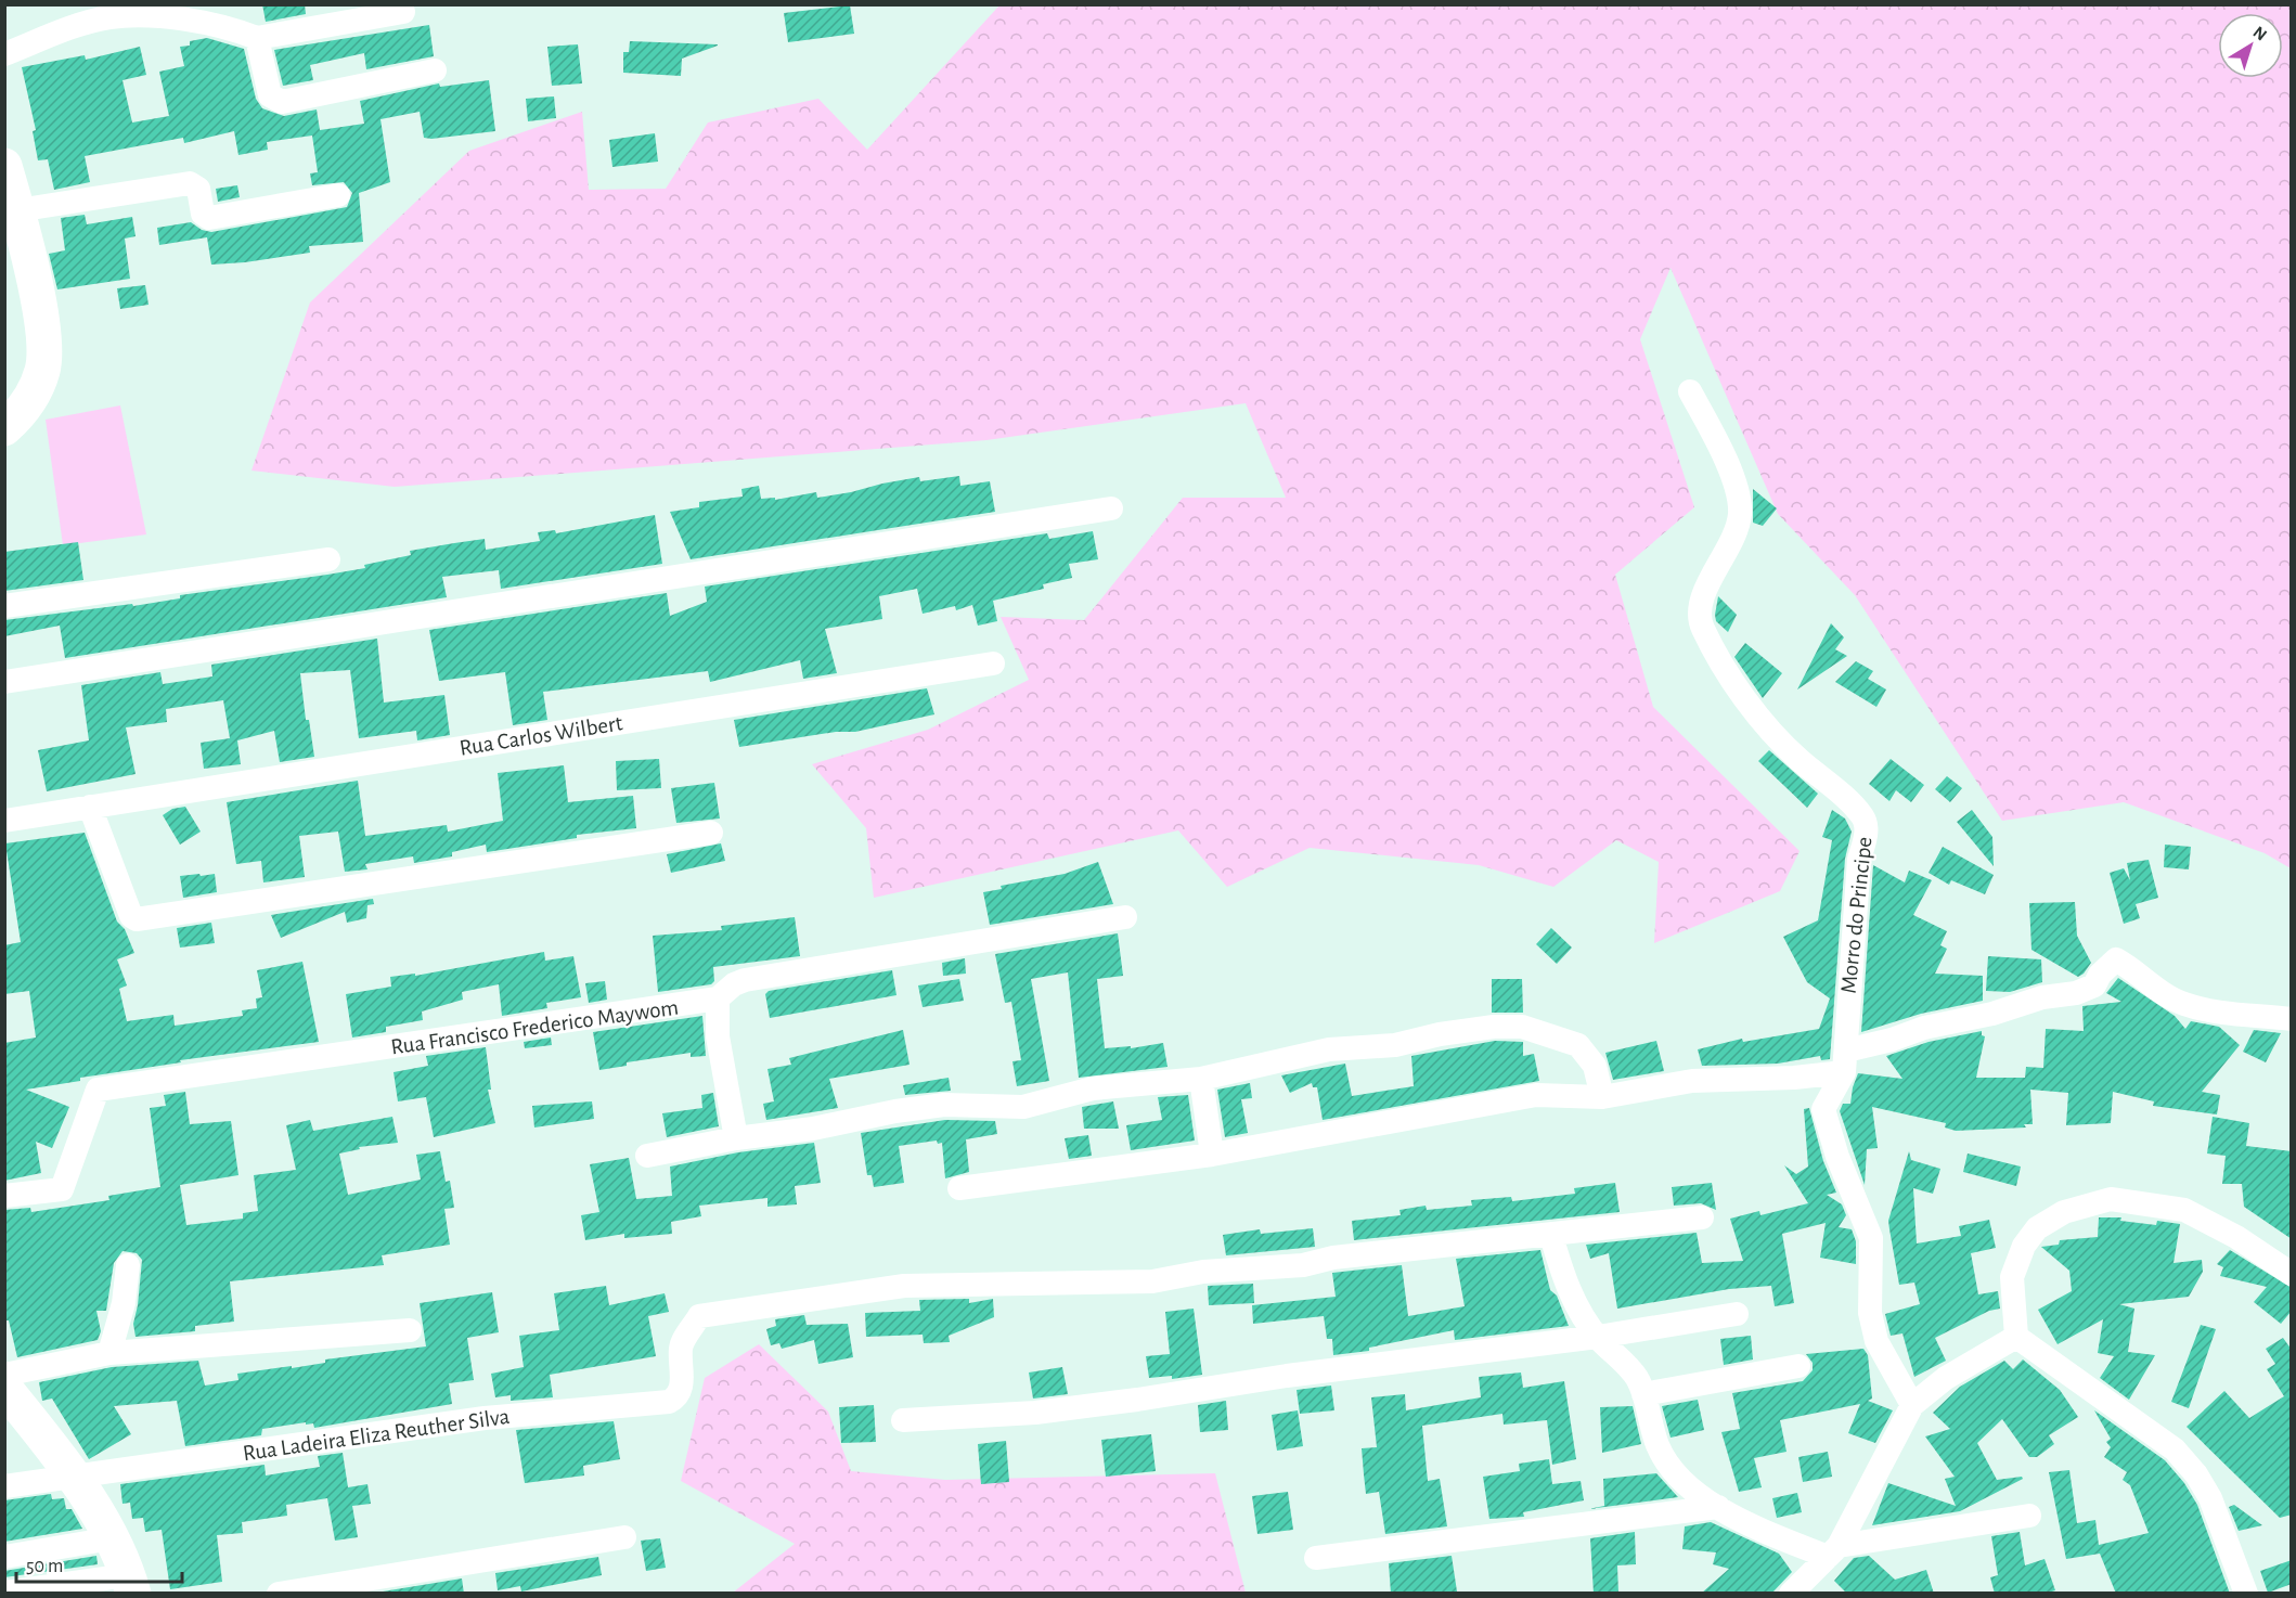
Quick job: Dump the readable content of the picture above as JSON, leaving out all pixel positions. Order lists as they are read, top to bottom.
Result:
{
  "streets": {
    "street": [
      "Rua Carlos Wilbert",
      "Morro do Principe",
      "Rua Francisco Frederico Maywom",
      "Rua Ladeira Eliza Reuther Silva"
    ]
  },
  "scale_bar": "50 m",
  "north": "top right"
}
